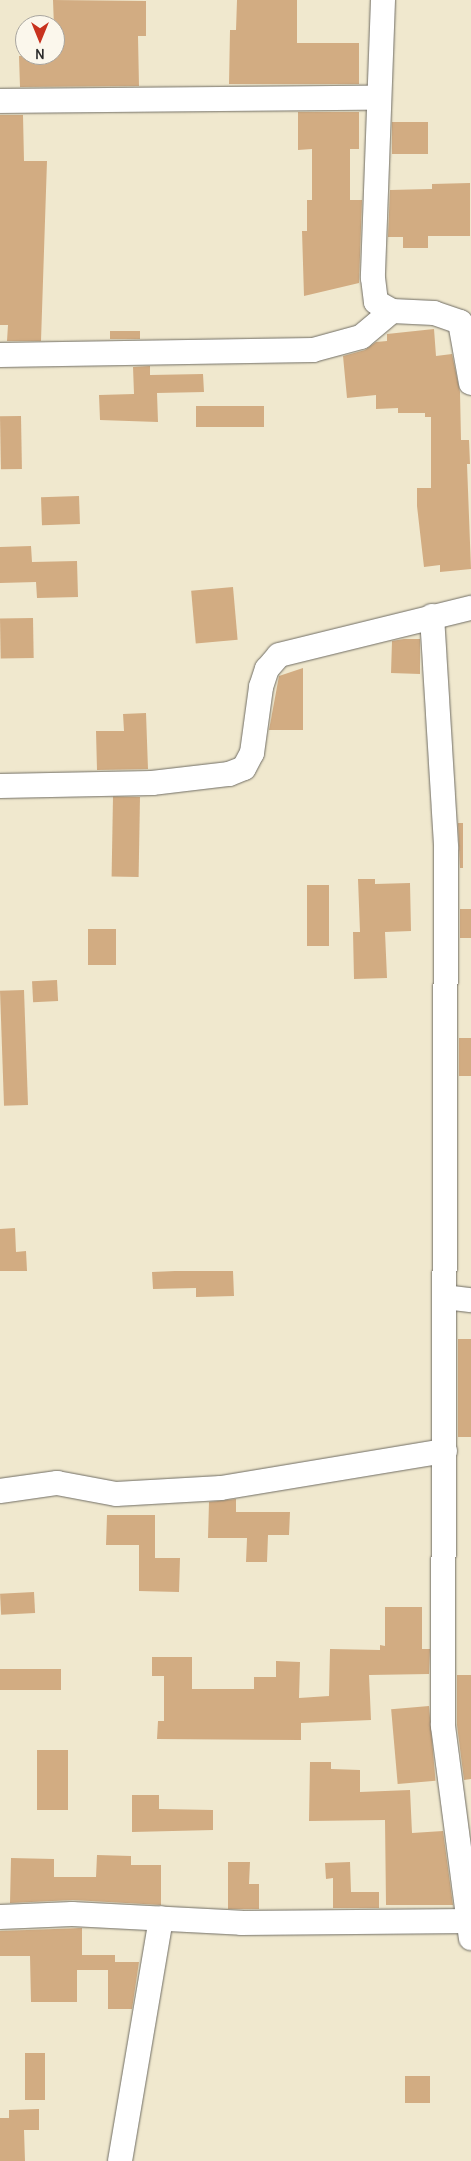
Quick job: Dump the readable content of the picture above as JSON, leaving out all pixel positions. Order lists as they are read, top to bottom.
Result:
{
  "north": "bottom"
}
